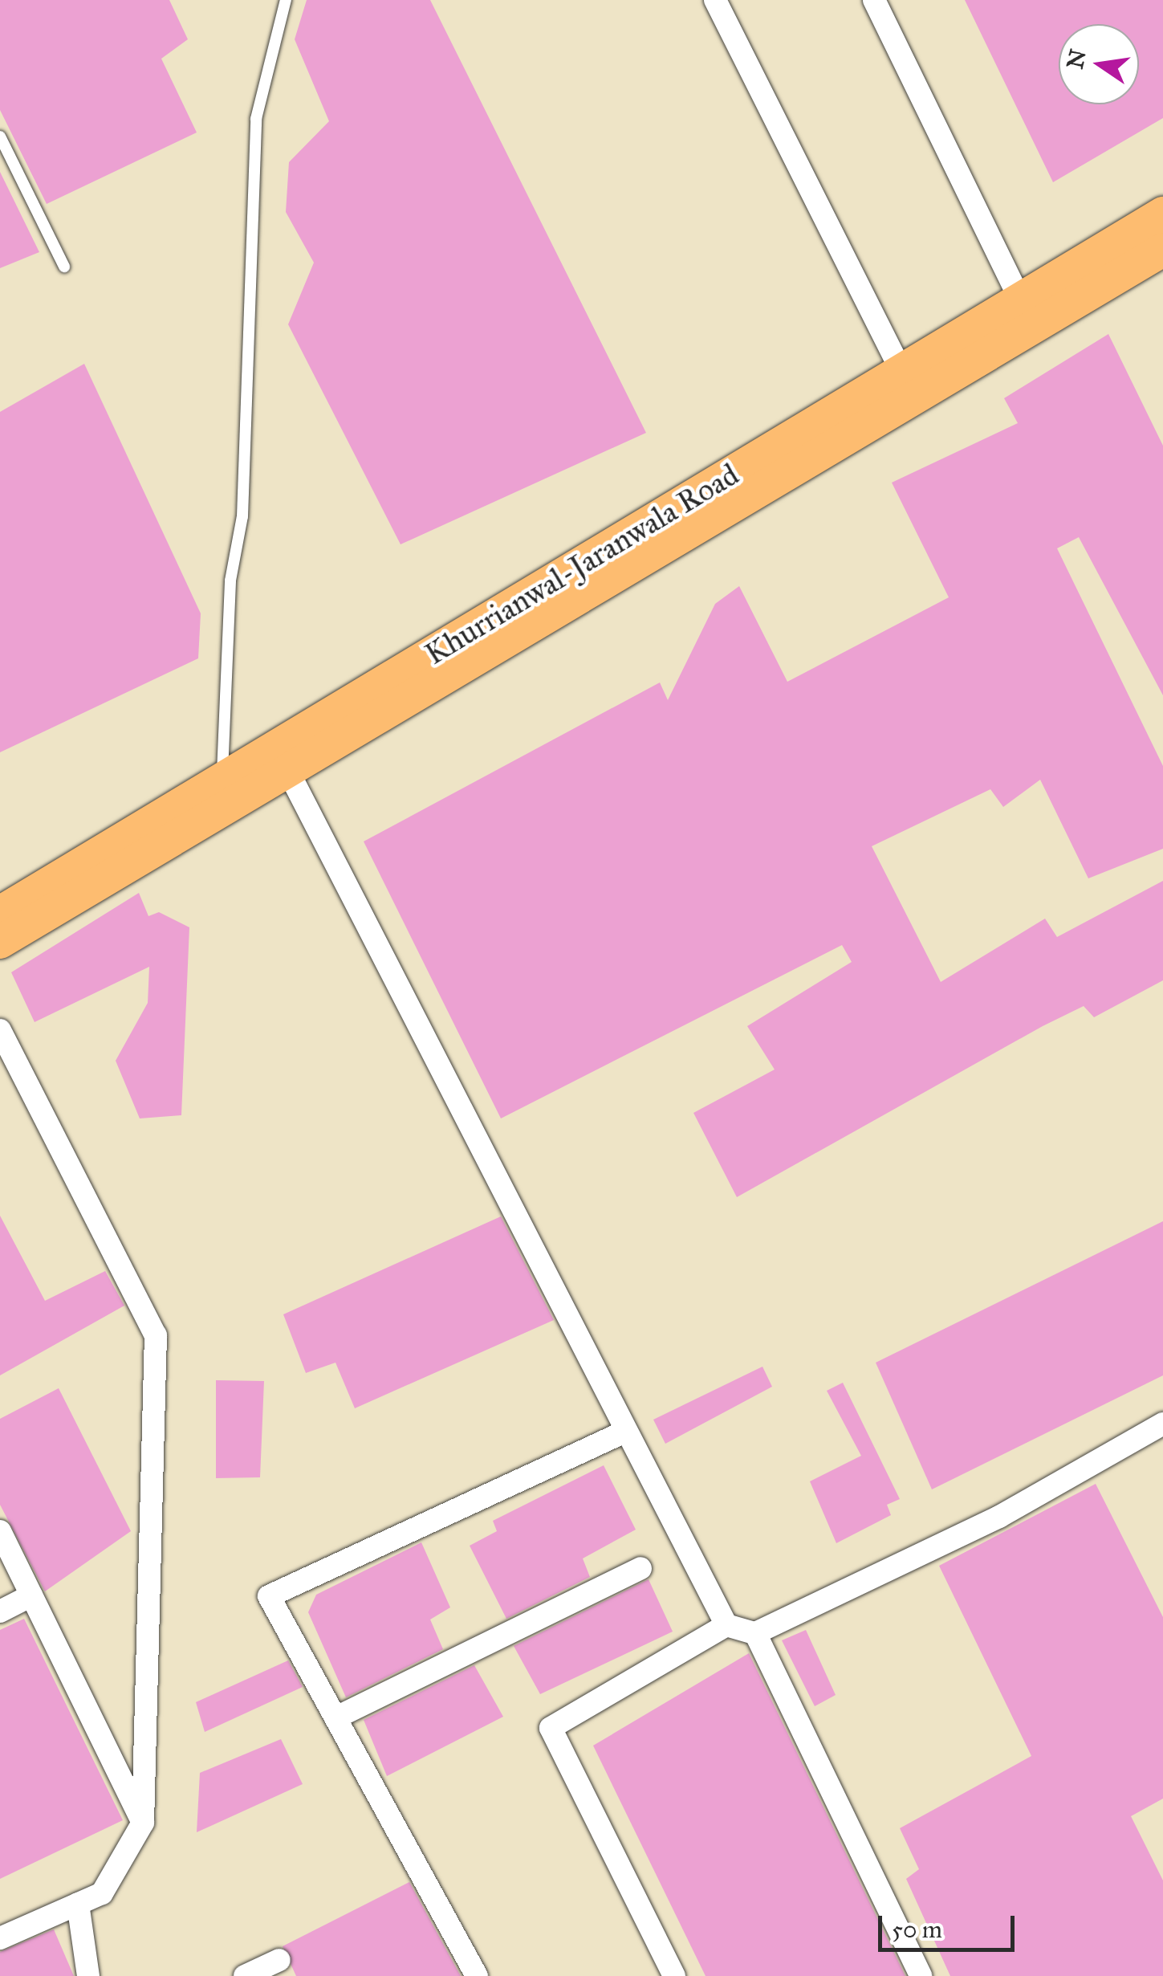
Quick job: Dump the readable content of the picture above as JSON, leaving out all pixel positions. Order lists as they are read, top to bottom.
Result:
{
  "streets": {
    "main road": ["Khurrianwal-Jaranwala Road"]
  },
  "scale_bar": "50 m",
  "north": "left"
}
